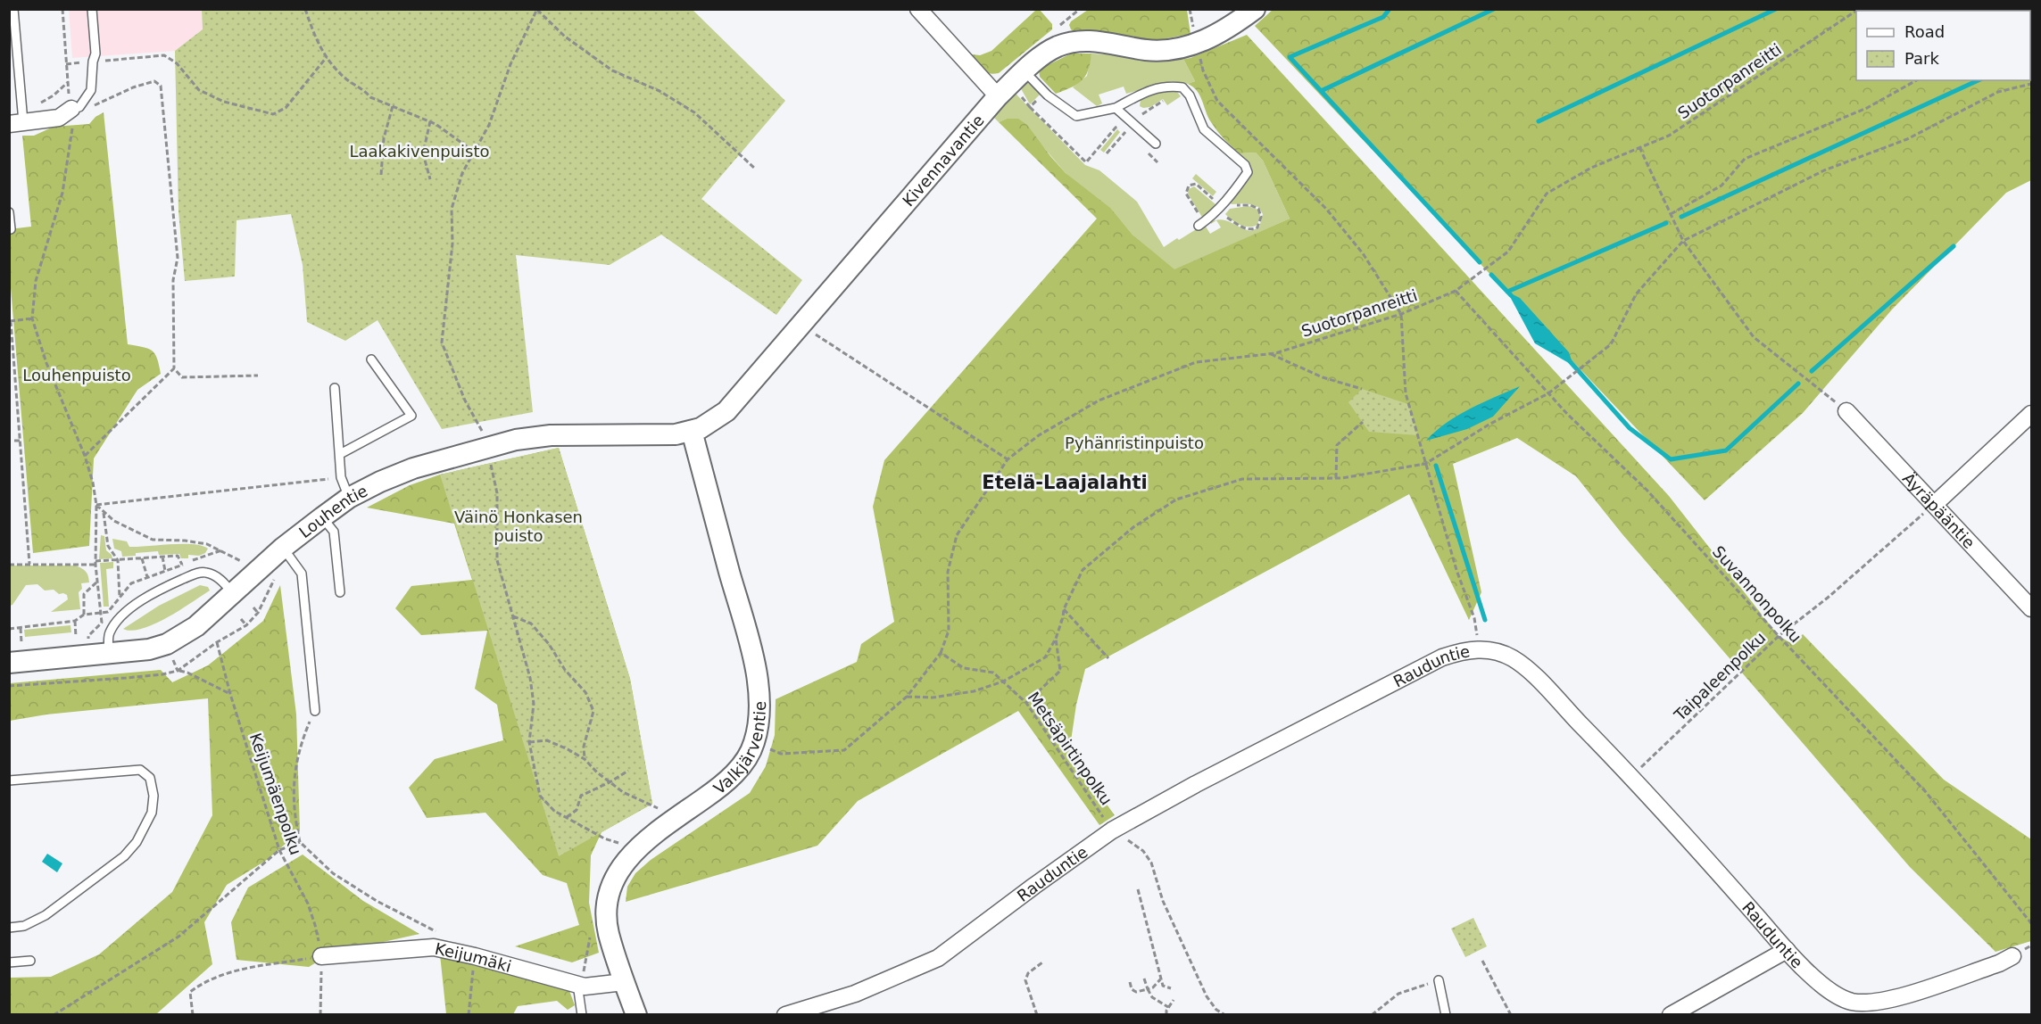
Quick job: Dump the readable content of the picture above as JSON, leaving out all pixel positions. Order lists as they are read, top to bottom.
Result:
{
  "streets": {
    "street": [
      "Kivennavantie",
      "Äyräpääntie",
      "Louhentie",
      "Rauduntie",
      "Valkjärventie",
      "Keijumäki"
    ],
    "path": [
      "Suotorpanreitti",
      "Suvannonpolku",
      "Taipaleenpolku",
      "Metsäpirtinpolku",
      "Keijumäenpolku"
    ]
  },
  "crossings": [
    ["Suotorpanreitti", "Suvannonpolku"],
    ["Suotorpanreitti", "Metsäpirtinpolku"],
    ["Kivennavantie", "Louhentie"],
    ["Kivennavantie", "Valkjärventie"],
    ["Äyräpääntie", "Taipaleenpolku"],
    ["Louhentie", "Valkjärventie"],
    ["Suvannonpolku", "Taipaleenpolku"],
    ["Rauduntie", "Taipaleenpolku"],
    ["Rauduntie", "Metsäpirtinpolku"],
    ["Valkjärventie", "Keijumäki"],
    ["Keijumäenpolku", "Keijumäki"]
  ],
  "districts": ["Etelä-Laajalahti"],
  "parks": [
    "Laakakivenpuisto",
    "Louhenpuisto",
    "Pyhänristinpuisto",
    "Väinö Honkasen puisto"
  ],
  "legend": ["Road", "Park"]
}
